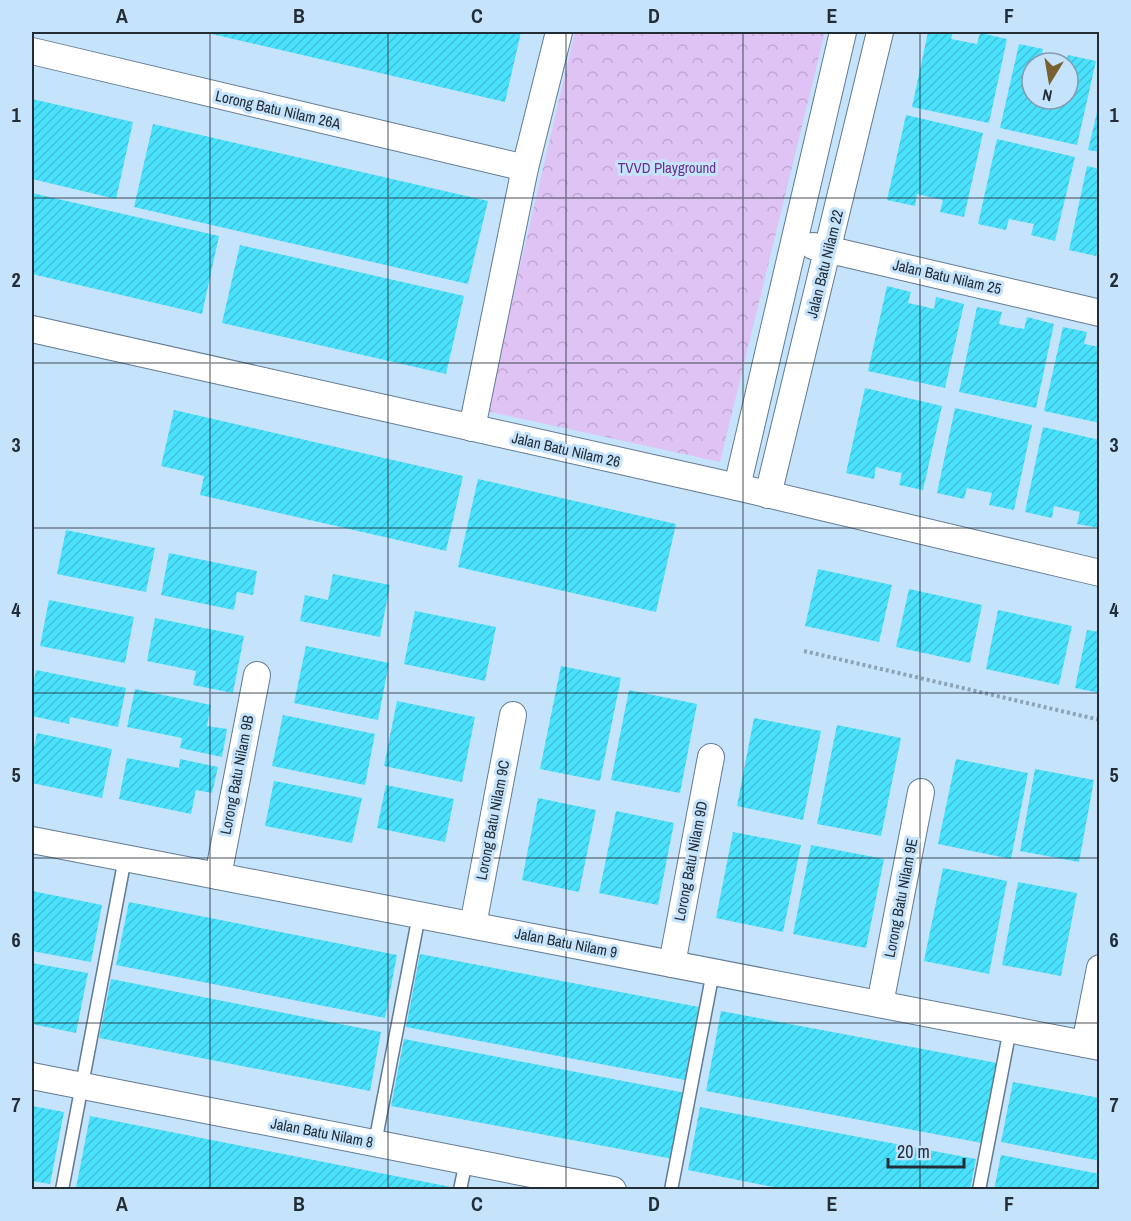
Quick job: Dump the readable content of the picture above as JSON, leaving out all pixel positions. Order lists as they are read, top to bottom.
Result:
{
  "streets": {
    "street": [
      "Lorong Batu Nilam 26A",
      "Jalan Batu Nilam 22",
      "Jalan Batu Nilam 25",
      "Jalan Batu Nilam 26",
      "Lorong Batu Nilam 9B",
      "Lorong Batu Nilam 9C",
      "Lorong Batu Nilam 9D",
      "Lorong Batu Nilam 9E",
      "Jalan Batu Nilam 9",
      "Jalan Batu Nilam 8"
    ]
  },
  "crossings": [
    ["Jalan Batu Nilam 22", "Jalan Batu Nilam 25"],
    ["Jalan Batu Nilam 22", "Jalan Batu Nilam 26"],
    ["Lorong Batu Nilam 9B", "Jalan Batu Nilam 9"],
    ["Lorong Batu Nilam 9C", "Jalan Batu Nilam 9"],
    ["Lorong Batu Nilam 9D", "Jalan Batu Nilam 9"],
    ["Lorong Batu Nilam 9E", "Jalan Batu Nilam 9"]
  ],
  "parks": ["TVVD Playground"],
  "scale_bar": "20 m",
  "north": "bottom",
  "grid": {
    "columns": [
      "A",
      "B",
      "C",
      "D",
      "E",
      "F"
    ],
    "rows": [
      "1",
      "2",
      "3",
      "4",
      "5",
      "6",
      "7"
    ]
  }
}
